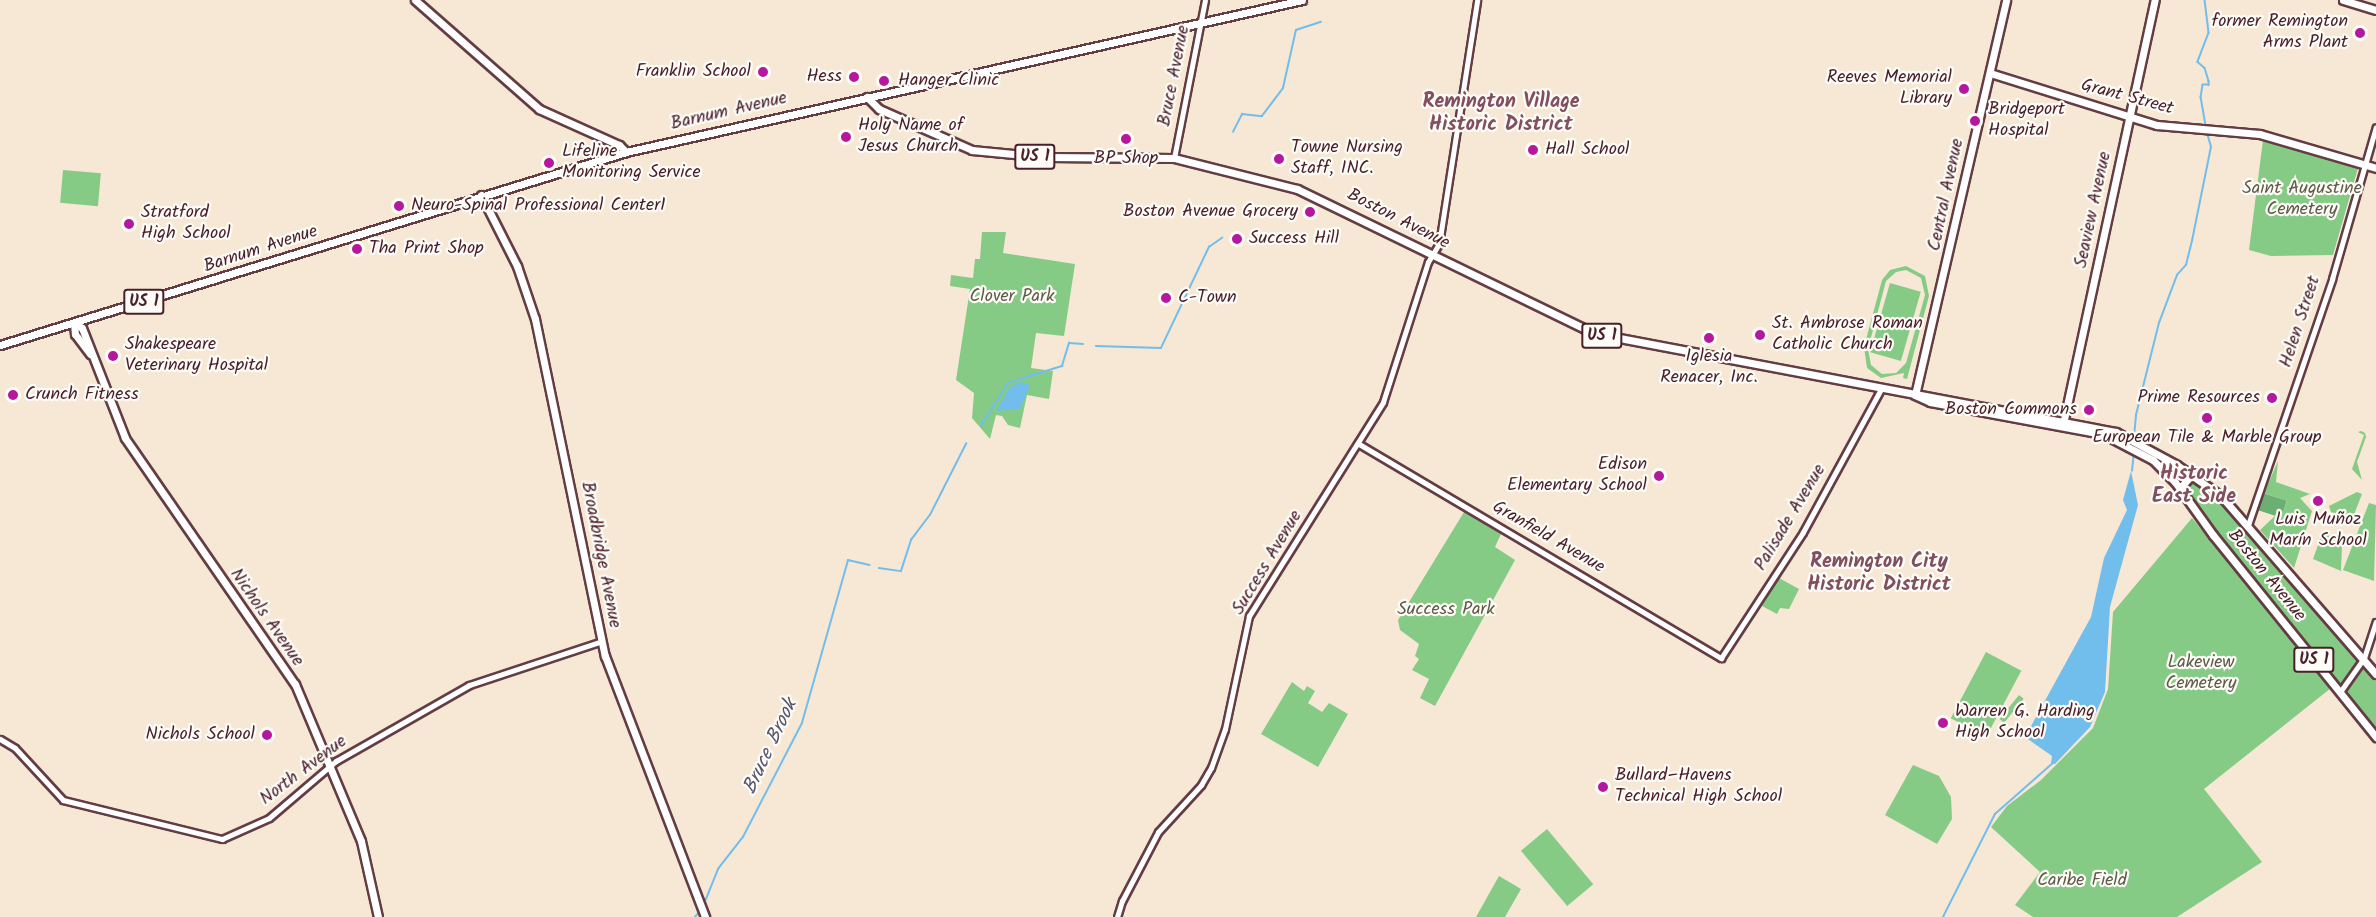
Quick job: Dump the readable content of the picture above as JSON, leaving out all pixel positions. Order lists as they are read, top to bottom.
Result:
{
  "streets": {
    "main road": [
      "Grant Street",
      "Barnum Avenue",
      "US 1",
      "Central Avenue",
      "Seaview Avenue",
      "Boston Avenue",
      "Broadbridge Avenue",
      "Nichols Avenue"
    ],
    "street": [
      "Bruce Avenue",
      "Helen Street",
      "Palisade Avenue",
      "Granfield Avenue",
      "Success Avenue",
      "North Avenue"
    ]
  },
  "crossings": [
    ["Bruce Avenue", "Barnum Avenue"],
    ["Bruce Avenue", "Boston Avenue"],
    ["Grant Street", "Central Avenue"],
    ["Grant Street", "Seaview Avenue"],
    ["Grant Street", "Helen Street"],
    ["Barnum Avenue", "Boston Avenue"],
    ["Barnum Avenue", "Broadbridge Avenue"],
    ["Barnum Avenue", "Nichols Avenue"],
    ["Central Avenue", "Boston Avenue"],
    ["Seaview Avenue", "Boston Avenue"],
    ["Boston Avenue", "Helen Street"],
    ["Boston Avenue", "Palisade Avenue"],
    ["Boston Avenue", "Success Avenue"],
    ["Palisade Avenue", "Granfield Avenue"],
    ["Granfield Avenue", "Success Avenue"],
    ["Broadbridge Avenue", "North Avenue"],
    ["Nichols Avenue", "North Avenue"]
  ],
  "districts": ["Remington Village Historic District", "Historic East Side", "Remington City Historic District"],
  "water": ["Bruce Brook"],
  "parks": [
    "Saint Augustine Cemetery",
    "Clover Park",
    "Success Park",
    "Lakeview Cemetery",
    "Caribe Field"
  ],
  "places": [
    "former Remington Arms Plant",
    "Franklin School",
    "Hess",
    "Hanger Clinic",
    "Reeves Memorial Library",
    "Bridgeport Hospital",
    "Holy Name of Jesus Church",
    "BP Shop",
    "Hall School",
    "Towne Nursing Staff, INC.",
    "Lifeline Monitoring Service",
    "Neuro-Spinal Professional Center1",
    "Boston Avenue Grocery",
    "Stratford High School",
    "Success Hill",
    "Tha Print Shop",
    "C-Town",
    "St. Ambrose Roman Catholic Church",
    "Iglesia Renacer, Inc.",
    "Shakespeare Veterinary Hospital",
    "Crunch Fitness",
    "Prime Resources",
    "Boston Commons",
    "European Tile & Marble Group",
    "Edison Elementary School",
    "Luis Muñoz Marín School",
    "Warren G. Harding High School",
    "Nichols School",
    "Bullard–Havens Technical High School"
  ]
}
